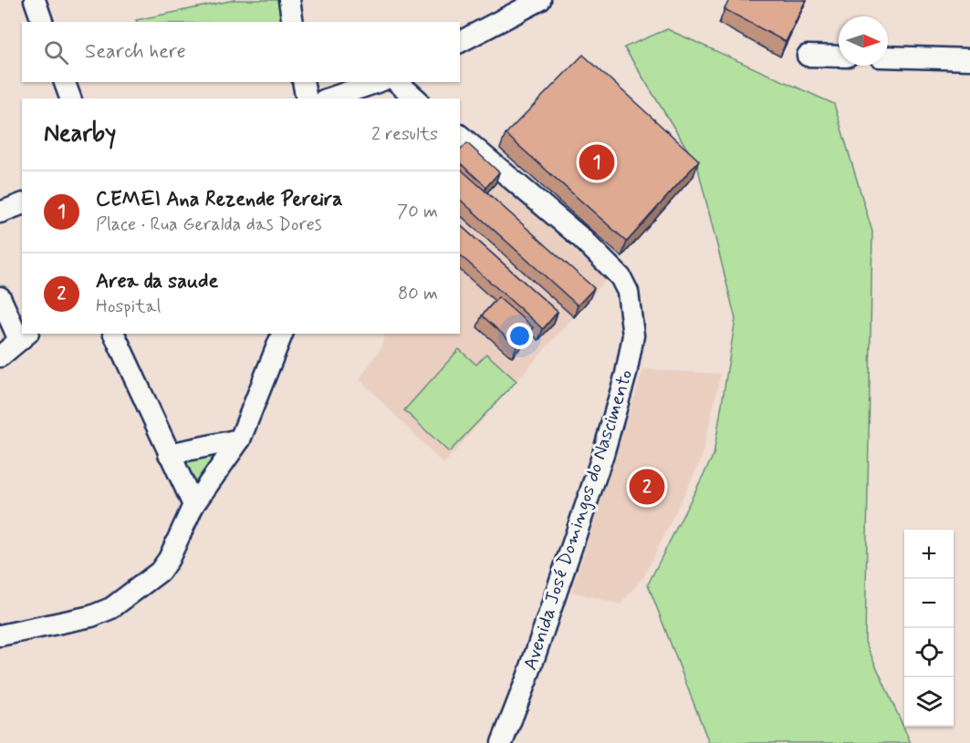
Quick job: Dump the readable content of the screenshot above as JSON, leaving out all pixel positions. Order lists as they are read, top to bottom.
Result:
{
  "streets": {
    "street": ["Avenida José Domingos do Nascimento"]
  },
  "north": "right",
  "page": {
    "search": "Search here",
    "heading": ["Nearby", "2 results"],
    "pins": ["1", "2"],
    "list": [
      {
        "mark": "1",
        "name": "CEMEI Ana Rezende Pereira",
        "note": "Place · Rua Geralda das Dores",
        "value": "70 m"
      },
      {
        "mark": "2",
        "name": "Area da saude",
        "note": "Hospital",
        "value": "80 m"
      }
    ],
    "map_buttons": ["+", "−"]
  }
}
